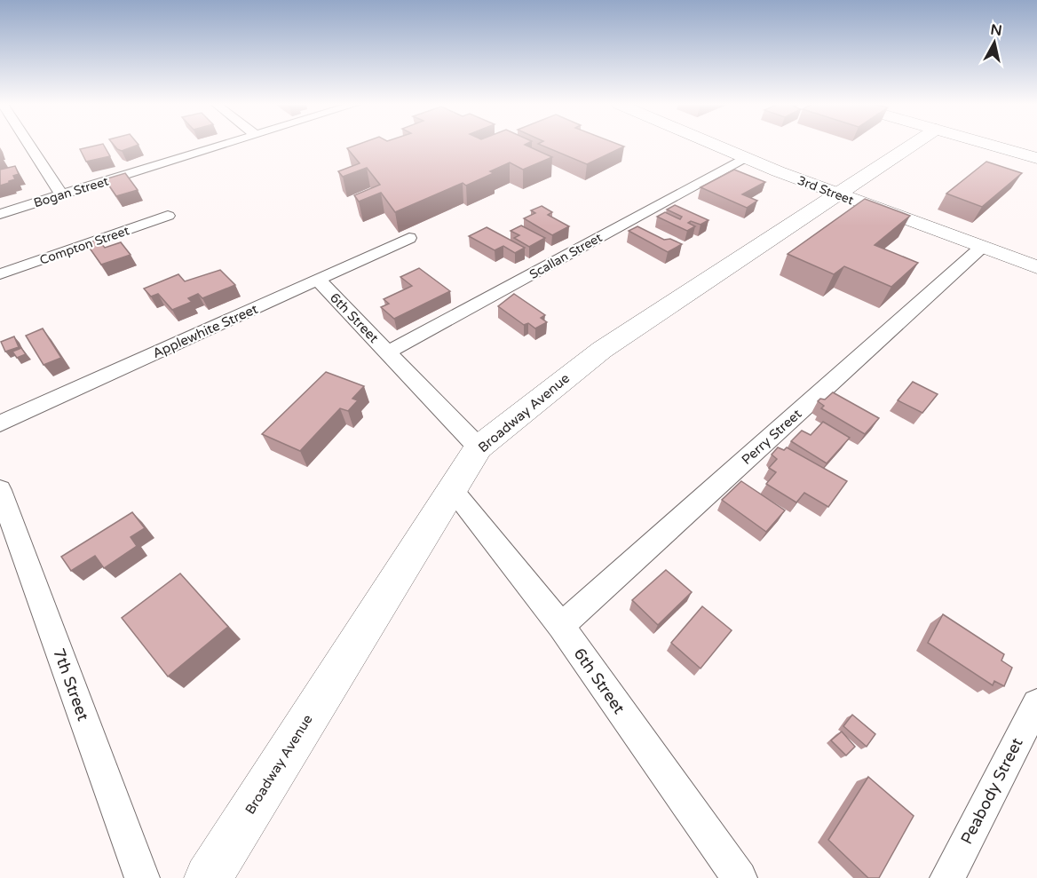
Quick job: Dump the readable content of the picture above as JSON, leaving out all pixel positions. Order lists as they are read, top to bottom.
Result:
{
  "streets": {
    "main road": ["3rd Street", "Broadway Avenue"],
    "street": [
      "Bogan Street",
      "Compton Street",
      "Scallan Street",
      "6th Street",
      "Applewhite Street",
      "Perry Street",
      "7th Street",
      "Peabody Street"
    ]
  },
  "crossings": [
    ["3rd Street", "Scallan Street"],
    ["3rd Street", "Broadway Avenue"],
    ["3rd Street", "Perry Street"],
    ["Scallan Street", "6th Street"],
    ["6th Street", "Applewhite Street"],
    ["6th Street", "Broadway Avenue"],
    ["6th Street", "Perry Street"]
  ],
  "north": "top"
}
